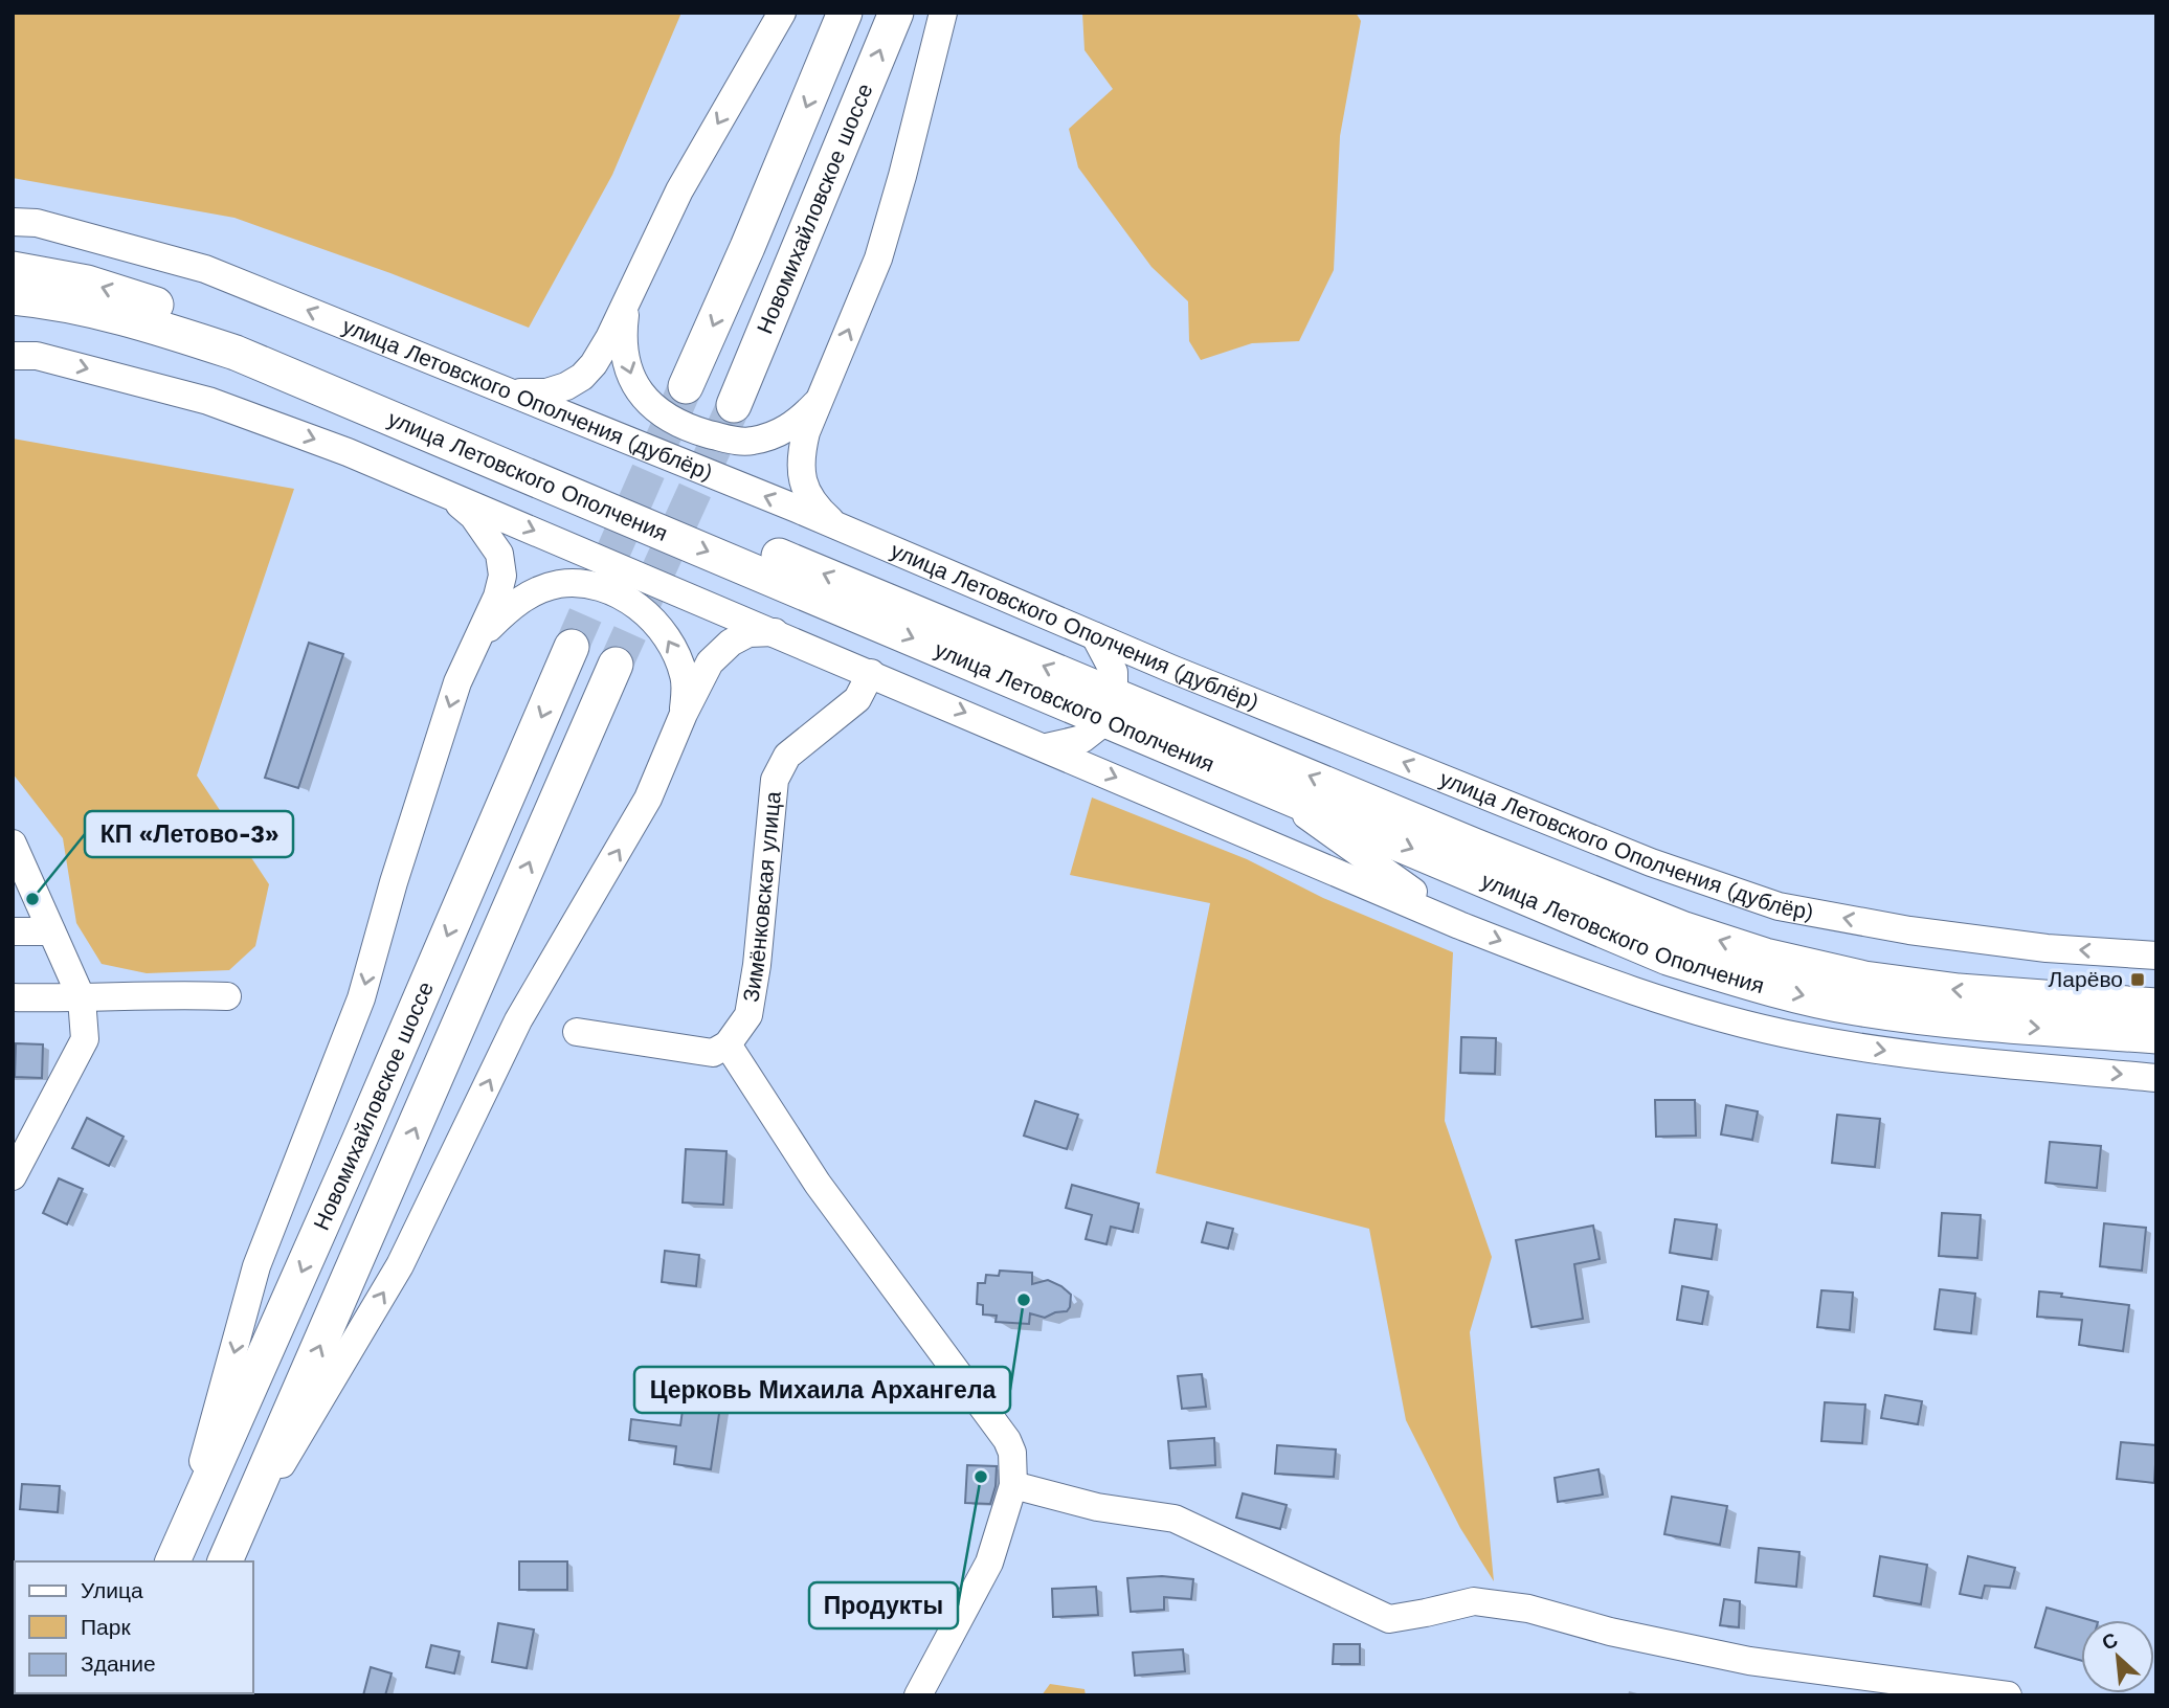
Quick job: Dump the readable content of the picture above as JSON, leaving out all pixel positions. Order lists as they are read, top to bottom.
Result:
{
  "streets": {
    "main road": ["Новомихайловское шоссе", "улица Летовского Ополчения"],
    "street": ["улица Летовского Ополчения (дублёр)", "Зимёнковская улица"]
  },
  "places": {
    "other": ["КП «Летово-3»", "Церковь Михаила Архангела", "Продукты"],
    "transit": ["Ларёво"]
  },
  "legend": ["Улица", "Парк", "Здание"],
  "north": "top left"
}
